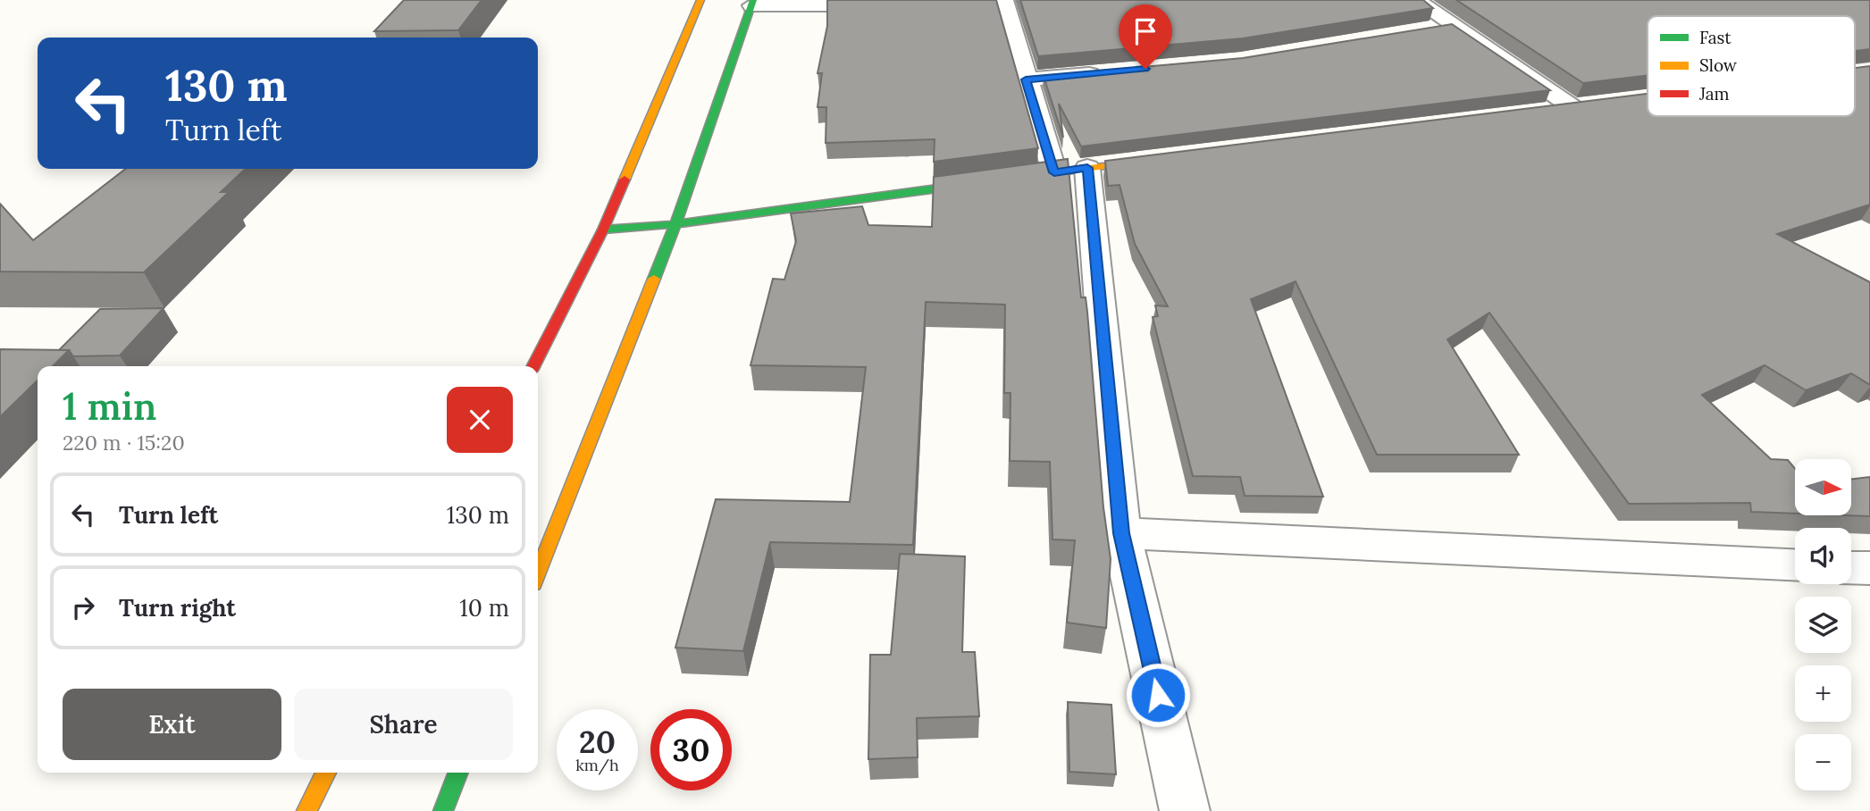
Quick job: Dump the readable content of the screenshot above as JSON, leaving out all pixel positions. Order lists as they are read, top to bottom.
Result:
{
  "legend": ["Fast", "Slow", "Jam"],
  "north": "right",
  "page": {
    "turn": ["130 m", "Turn left"],
    "heading": ["1 min", "220 m · 15:20"],
    "map_buttons": ["+", "−"],
    "list": [
      {
        "name": "Turn left",
        "value": "130 m"
      },
      {
        "name": "Turn right",
        "value": "10 m"
      }
    ],
    "buttons": ["Exit", "Share"],
    "speed": "20 km/h",
    "limit": "30"
  }
}
